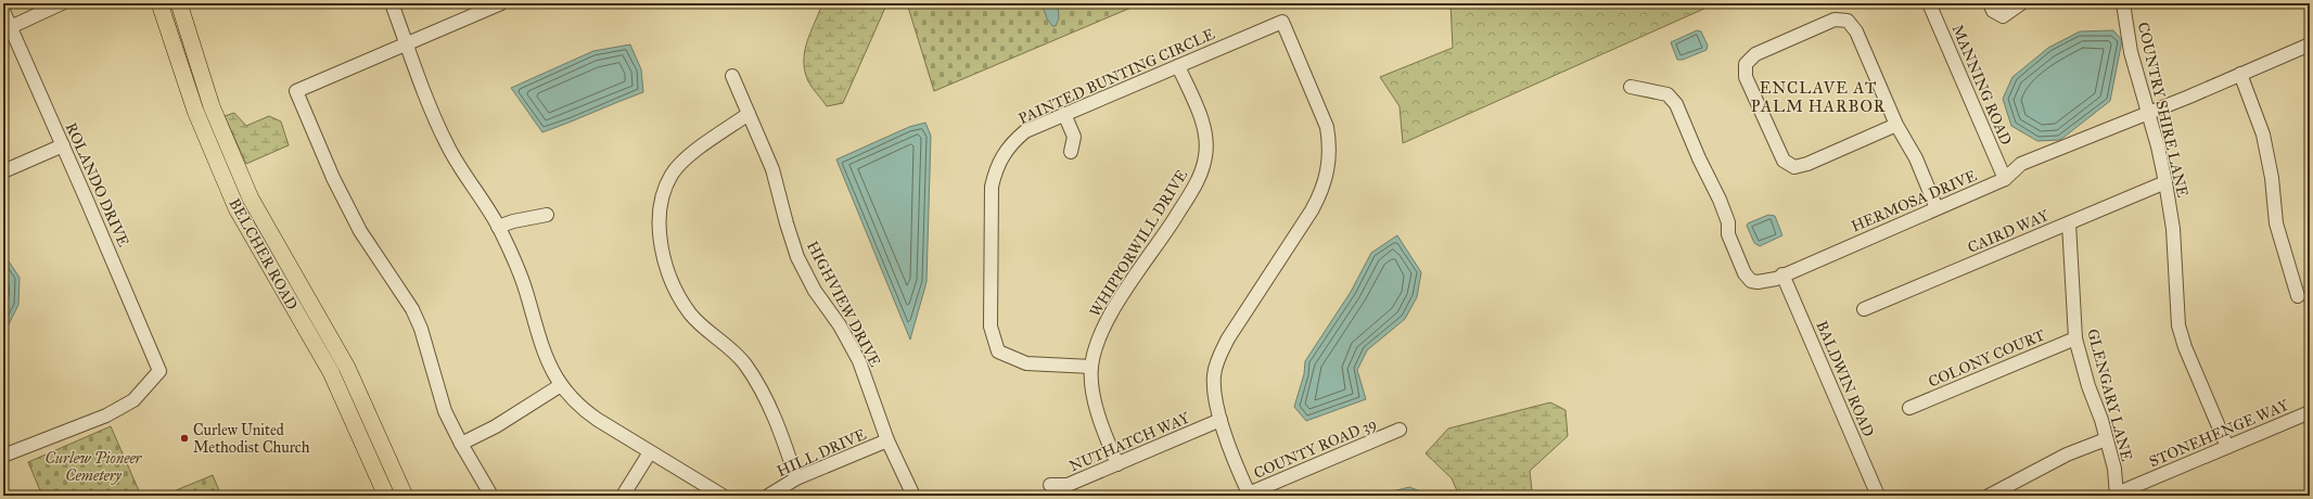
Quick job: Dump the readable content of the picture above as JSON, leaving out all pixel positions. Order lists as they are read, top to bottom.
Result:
{
  "streets": {
    "main road": ["BELCHER ROAD"],
    "street": [
      "PAINTED BUNTING CIRCLE",
      "MANNING ROAD",
      "COUNTRY SHIRE LANE",
      "ROLANDO DRIVE",
      "HERMOSA DRIVE",
      "CAIRD WAY",
      "WHIPPORWILL DRIVE",
      "HIGHVIEW DRIVE",
      "COLONY COURT",
      "BALDWIN ROAD",
      "GLENGARY LANE",
      "STONEHENGE WAY",
      "NUTHATCH WAY",
      "COUNTY ROAD 39",
      "HILL DRIVE"
    ]
  },
  "crossings": [
    ["PAINTED BUNTING CIRCLE", "WHIPPORWILL DRIVE"],
    ["PAINTED BUNTING CIRCLE", "NUTHATCH WAY"],
    ["MANNING ROAD", "HERMOSA DRIVE"],
    ["COUNTRY SHIRE LANE", "HERMOSA DRIVE"],
    ["COUNTRY SHIRE LANE", "CAIRD WAY"],
    ["COUNTRY SHIRE LANE", "STONEHENGE WAY"],
    ["HERMOSA DRIVE", "BALDWIN ROAD"],
    ["CAIRD WAY", "GLENGARY LANE"],
    ["WHIPPORWILL DRIVE", "NUTHATCH WAY"],
    ["HIGHVIEW DRIVE", "HILL DRIVE"],
    ["COLONY COURT", "GLENGARY LANE"],
    ["GLENGARY LANE", "STONEHENGE WAY"]
  ],
  "districts": ["ENCLAVE AT PALM HARBOR"],
  "parks": ["Curlew Pioneer Cemetery"],
  "places": ["Curlew United Methodist Church"]
}
